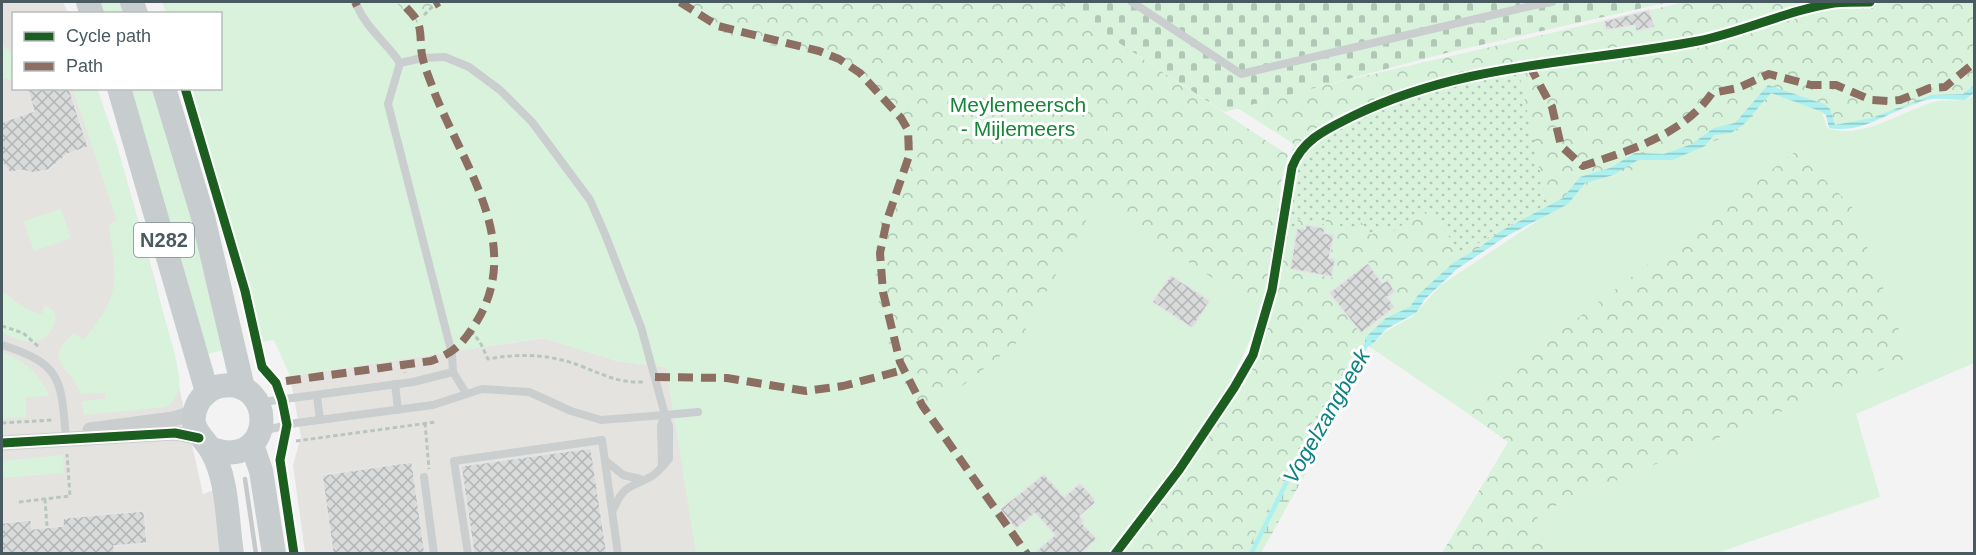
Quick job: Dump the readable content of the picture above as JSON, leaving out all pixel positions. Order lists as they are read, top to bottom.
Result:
{
  "streets": {
    "main road": ["N282"]
  },
  "water": ["Vogelzangbeek"],
  "parks": ["Meylemeersch - Mijlemeers"],
  "legend": ["Cycle path", "Path"]
}
